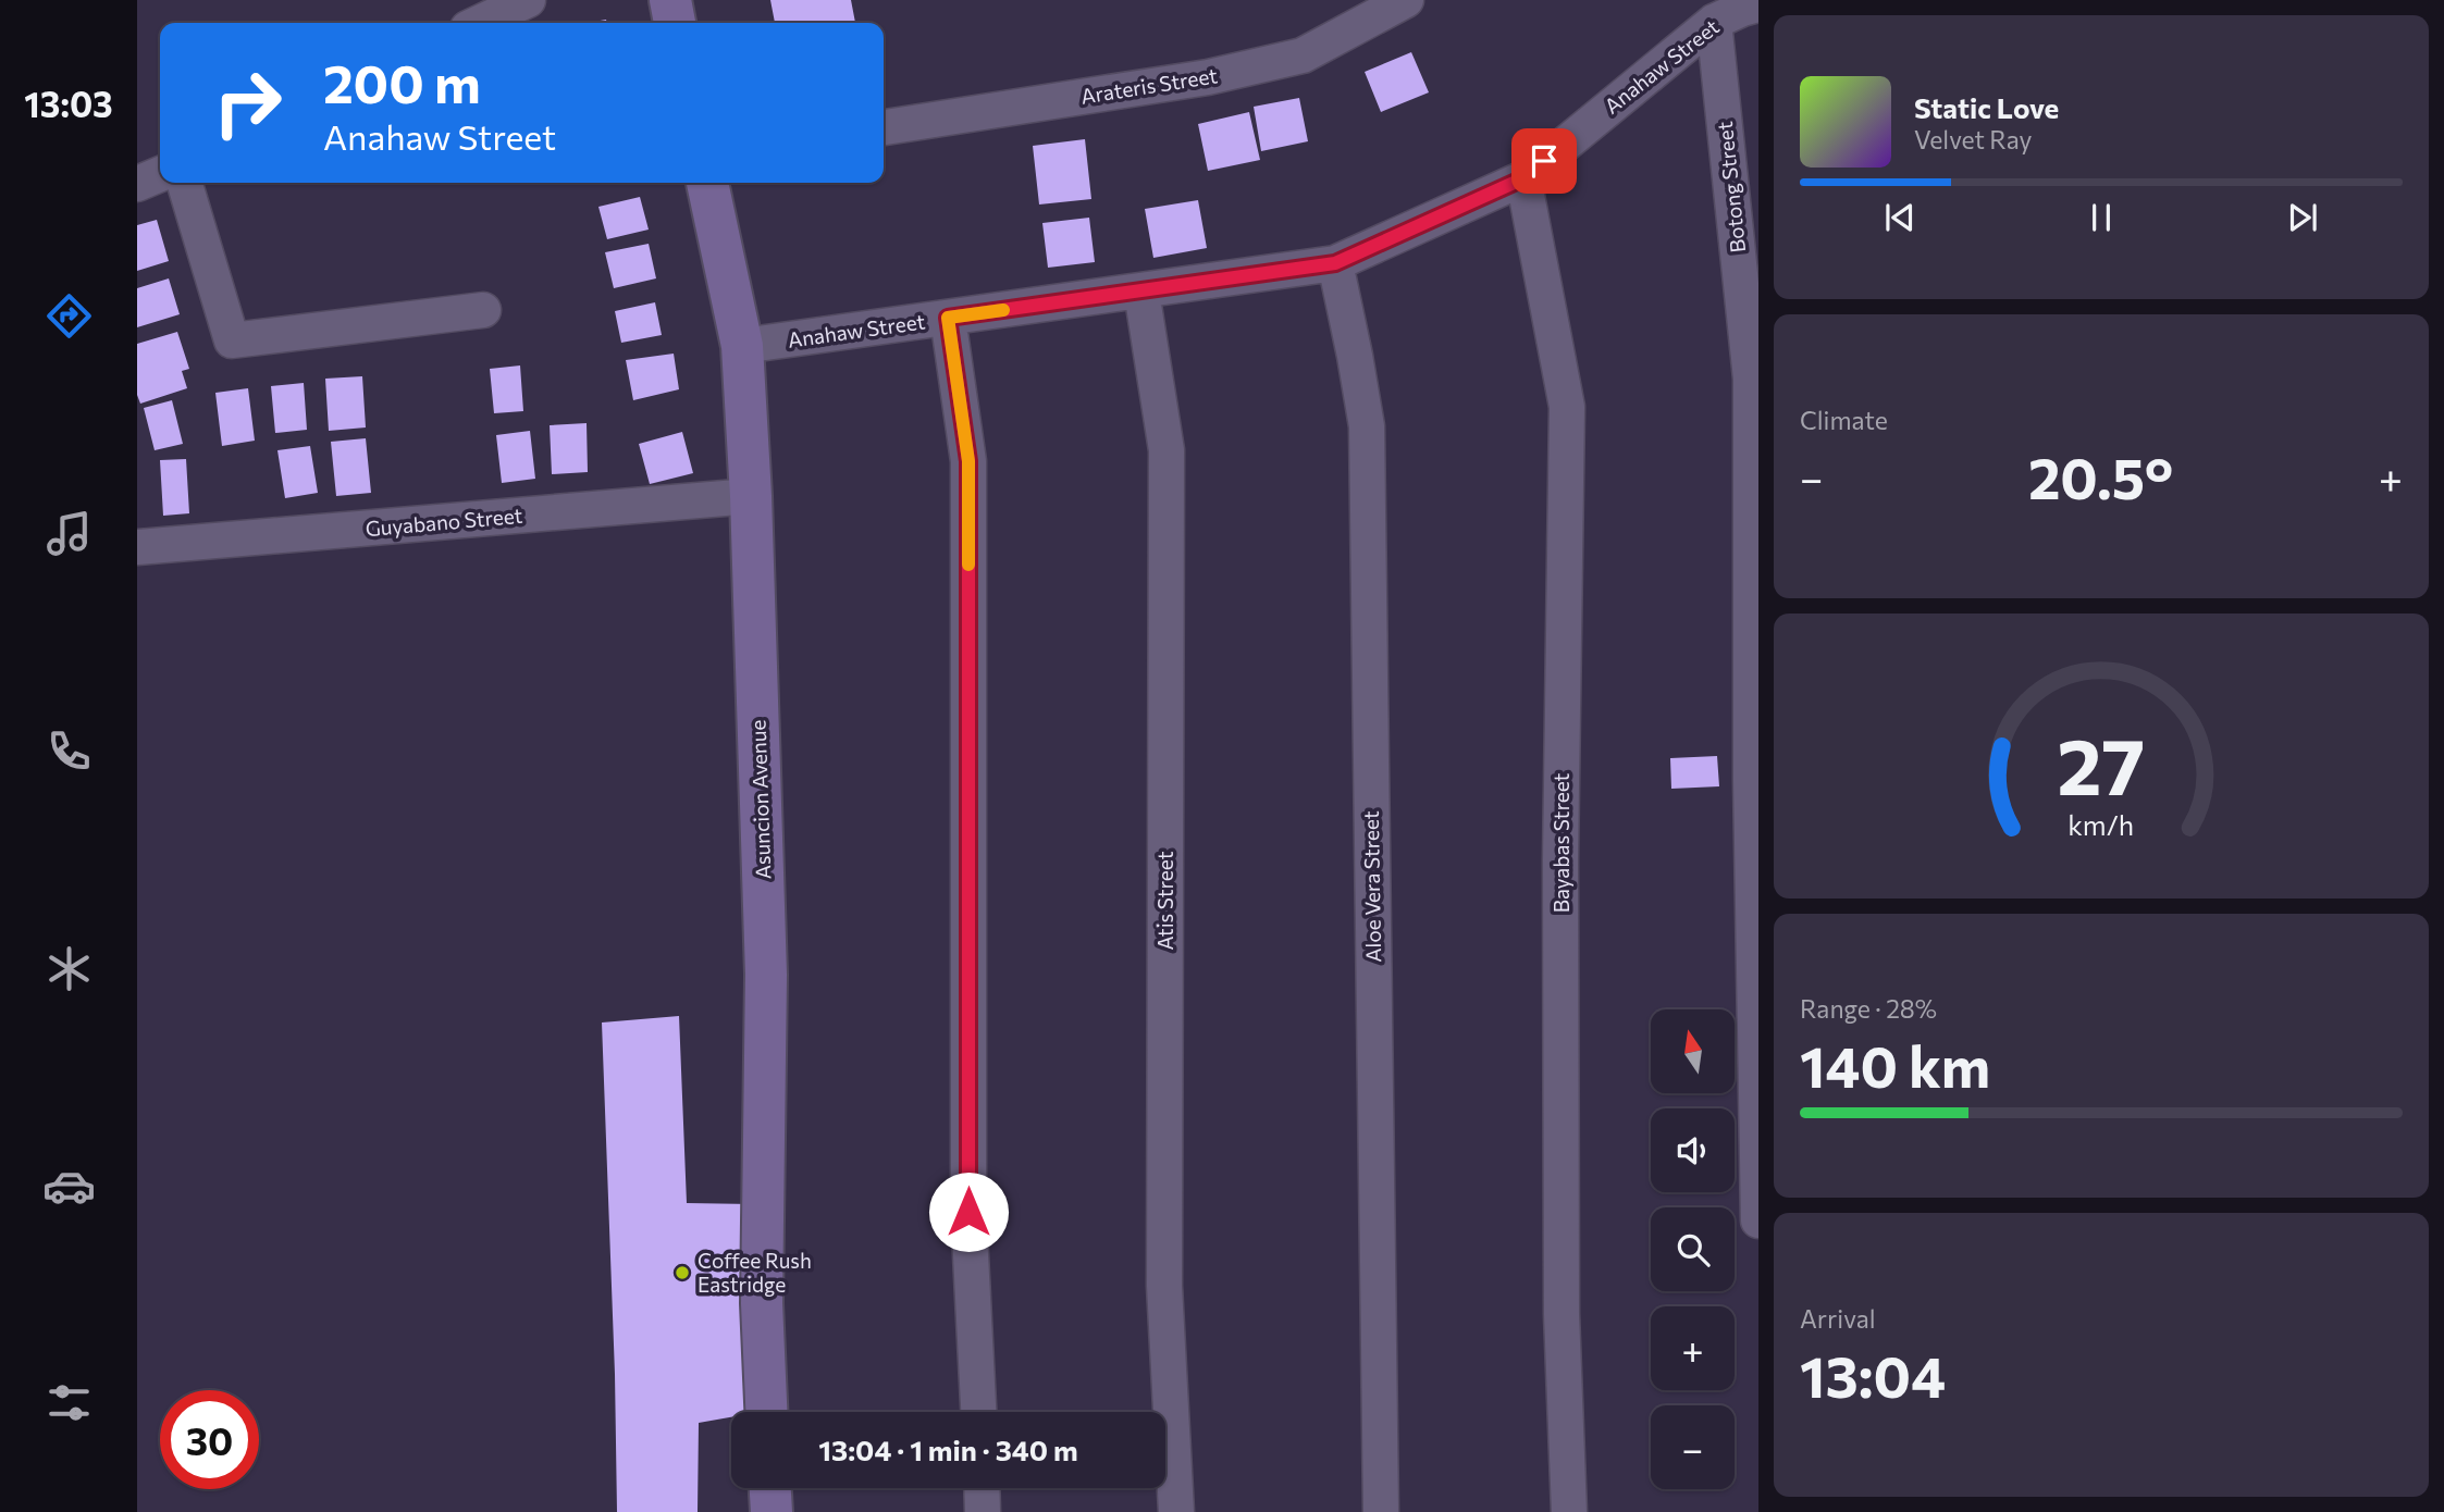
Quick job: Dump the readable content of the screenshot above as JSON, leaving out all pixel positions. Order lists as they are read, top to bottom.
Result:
{
  "streets": {
    "street": [
      "Anahaw Street",
      "Arateris Street",
      "Botong Street",
      "Guyabano Street",
      "Asuncion Avenue",
      "Bayabas Street",
      "Aloe Vera Street",
      "Atis Street"
    ]
  },
  "crossings": [
    ["Anahaw Street", "Botong Street"],
    ["Anahaw Street", "Asuncion Avenue"],
    ["Anahaw Street", "Bayabas Street"],
    ["Anahaw Street", "Aloe Vera Street"],
    ["Anahaw Street", "Atis Street"],
    ["Guyabano Street", "Asuncion Avenue"]
  ],
  "places": ["Coffee Rush Eastridge"],
  "north": "top",
  "page": {
    "tabs": "13:03",
    "turn": ["200 m", "Anahaw Street"],
    "song": ["Static Love", "Velvet Ray"],
    "tile": [
      "Climate",
      ["Range · 28%", "140 km"],
      ["Arrival", "13:04"]
    ],
    "heat": ["−", "20.5°", "+"],
    "map_buttons": ["+", "−"],
    "limit": "30",
    "trip": "13:04 · 1 min · 340 m",
    "gauge": ["27", "km/h"]
  }
}
